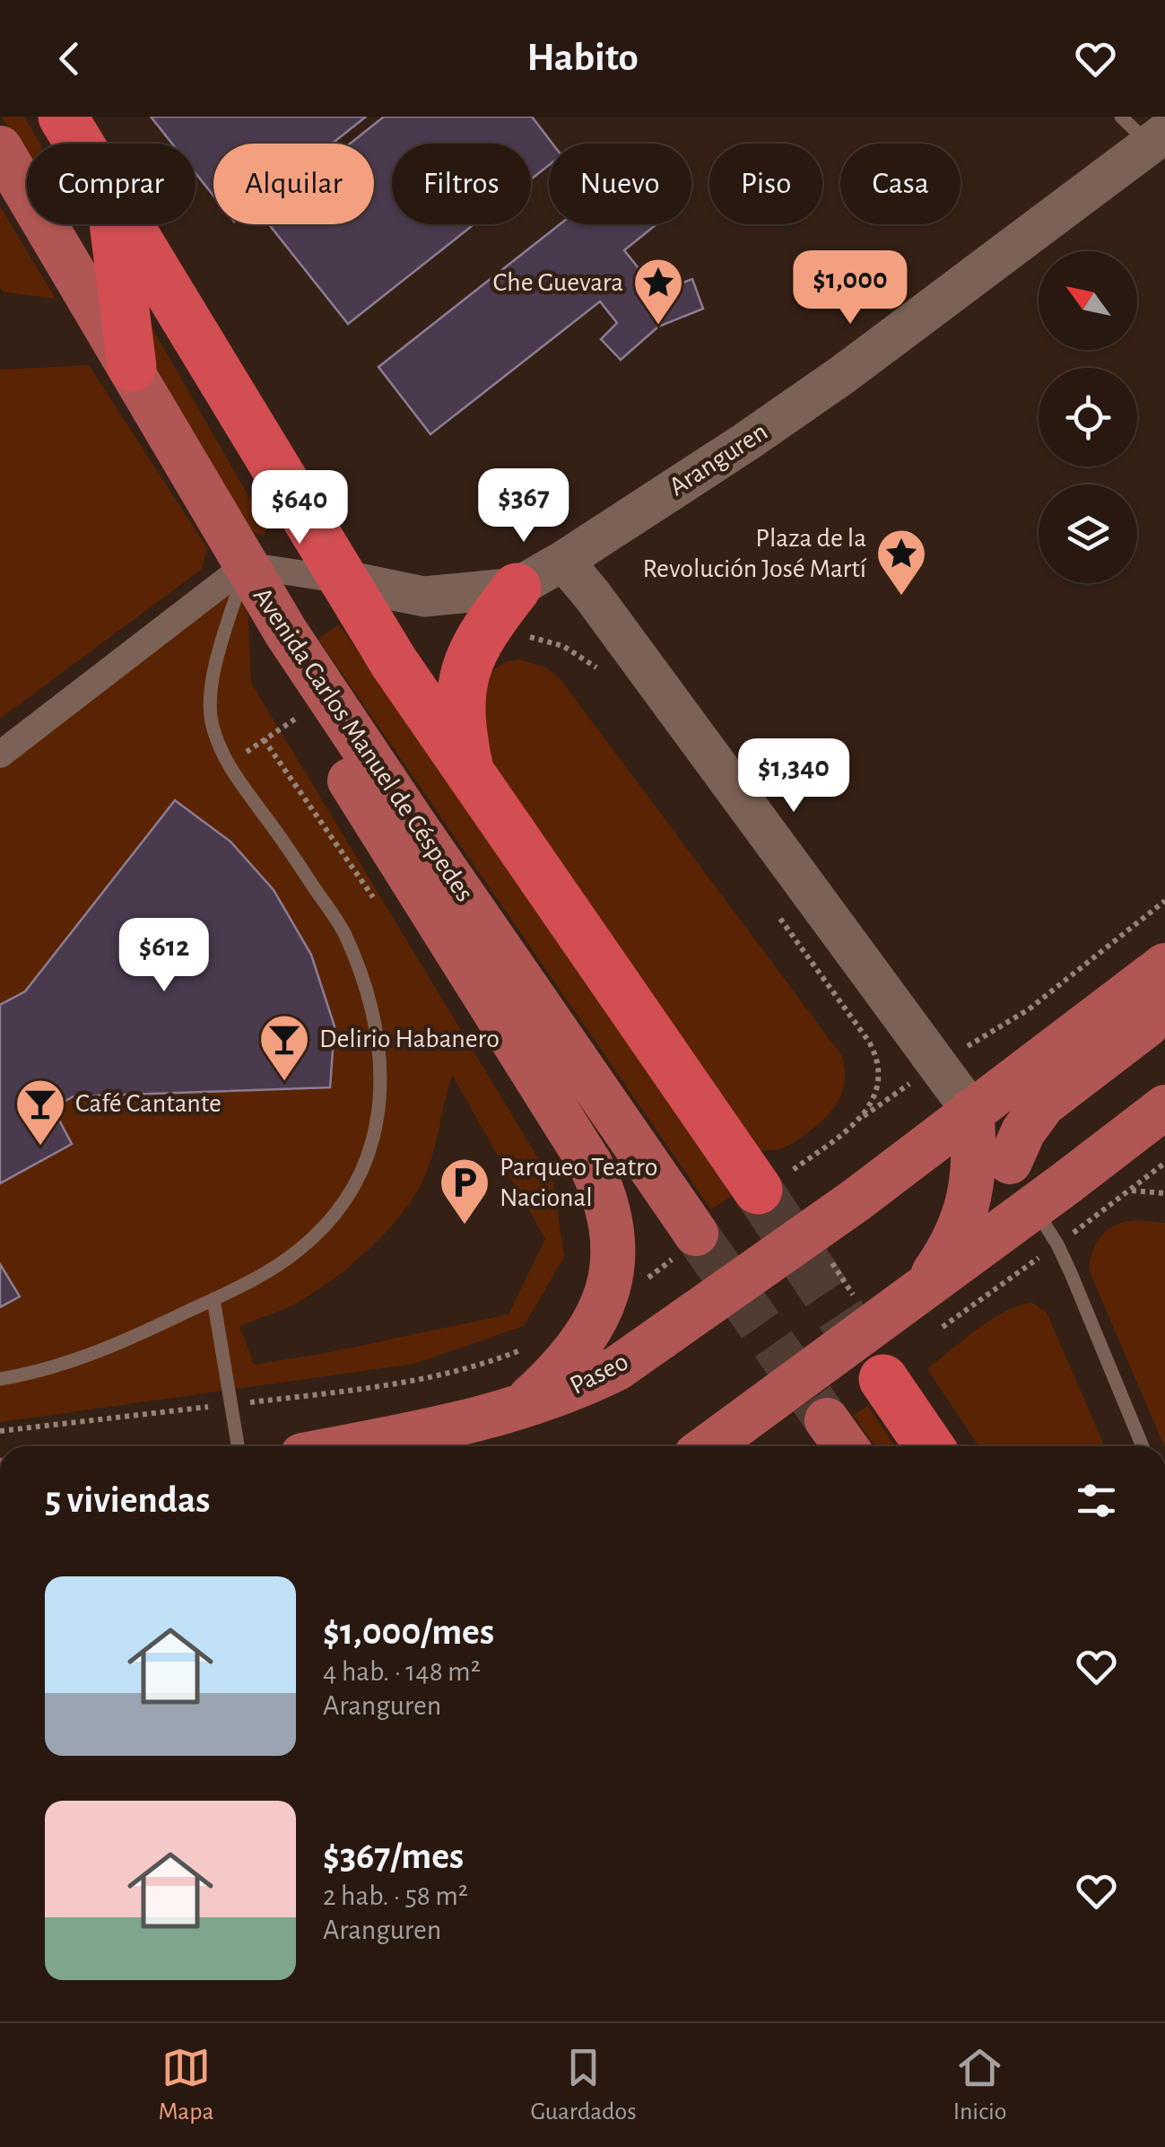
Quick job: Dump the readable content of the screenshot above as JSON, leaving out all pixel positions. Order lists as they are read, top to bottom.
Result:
{
  "streets": {
    "main road": ["Avenida Carlos Manuel de Céspedes", "Paseo"],
    "street": ["Aranguren"]
  },
  "crossings": [
    ["Aranguren", "Avenida Carlos Manuel de Céspedes"]
  ],
  "places": {
    "place": ["Che Guevara", "Plaza de la Revolución José Martí"],
    "bar": ["Delirio Habanero", "Café Cantante"],
    "parking": ["Parqueo Teatro Nacional"]
  },
  "north": "top left",
  "page": {
    "header": "Habito",
    "chip": [
      "Comprar",
      "Alquilar",
      "Filtros",
      "Nuevo",
      "Piso",
      "Casa"
    ],
    "price": [
      "$1,000",
      "$367",
      "$640",
      "$1,340",
      "$612"
    ],
    "heading": "5 viviendas",
    "list": [
      {
        "name": "$1,000/mes",
        "note": "4 hab. · 148 m² · Aranguren"
      },
      {
        "name": "$367/mes",
        "note": "2 hab. · 58 m² · Aranguren"
      }
    ],
    "tabs": ["Mapa", "Guardados", "Inicio"]
  }
}
